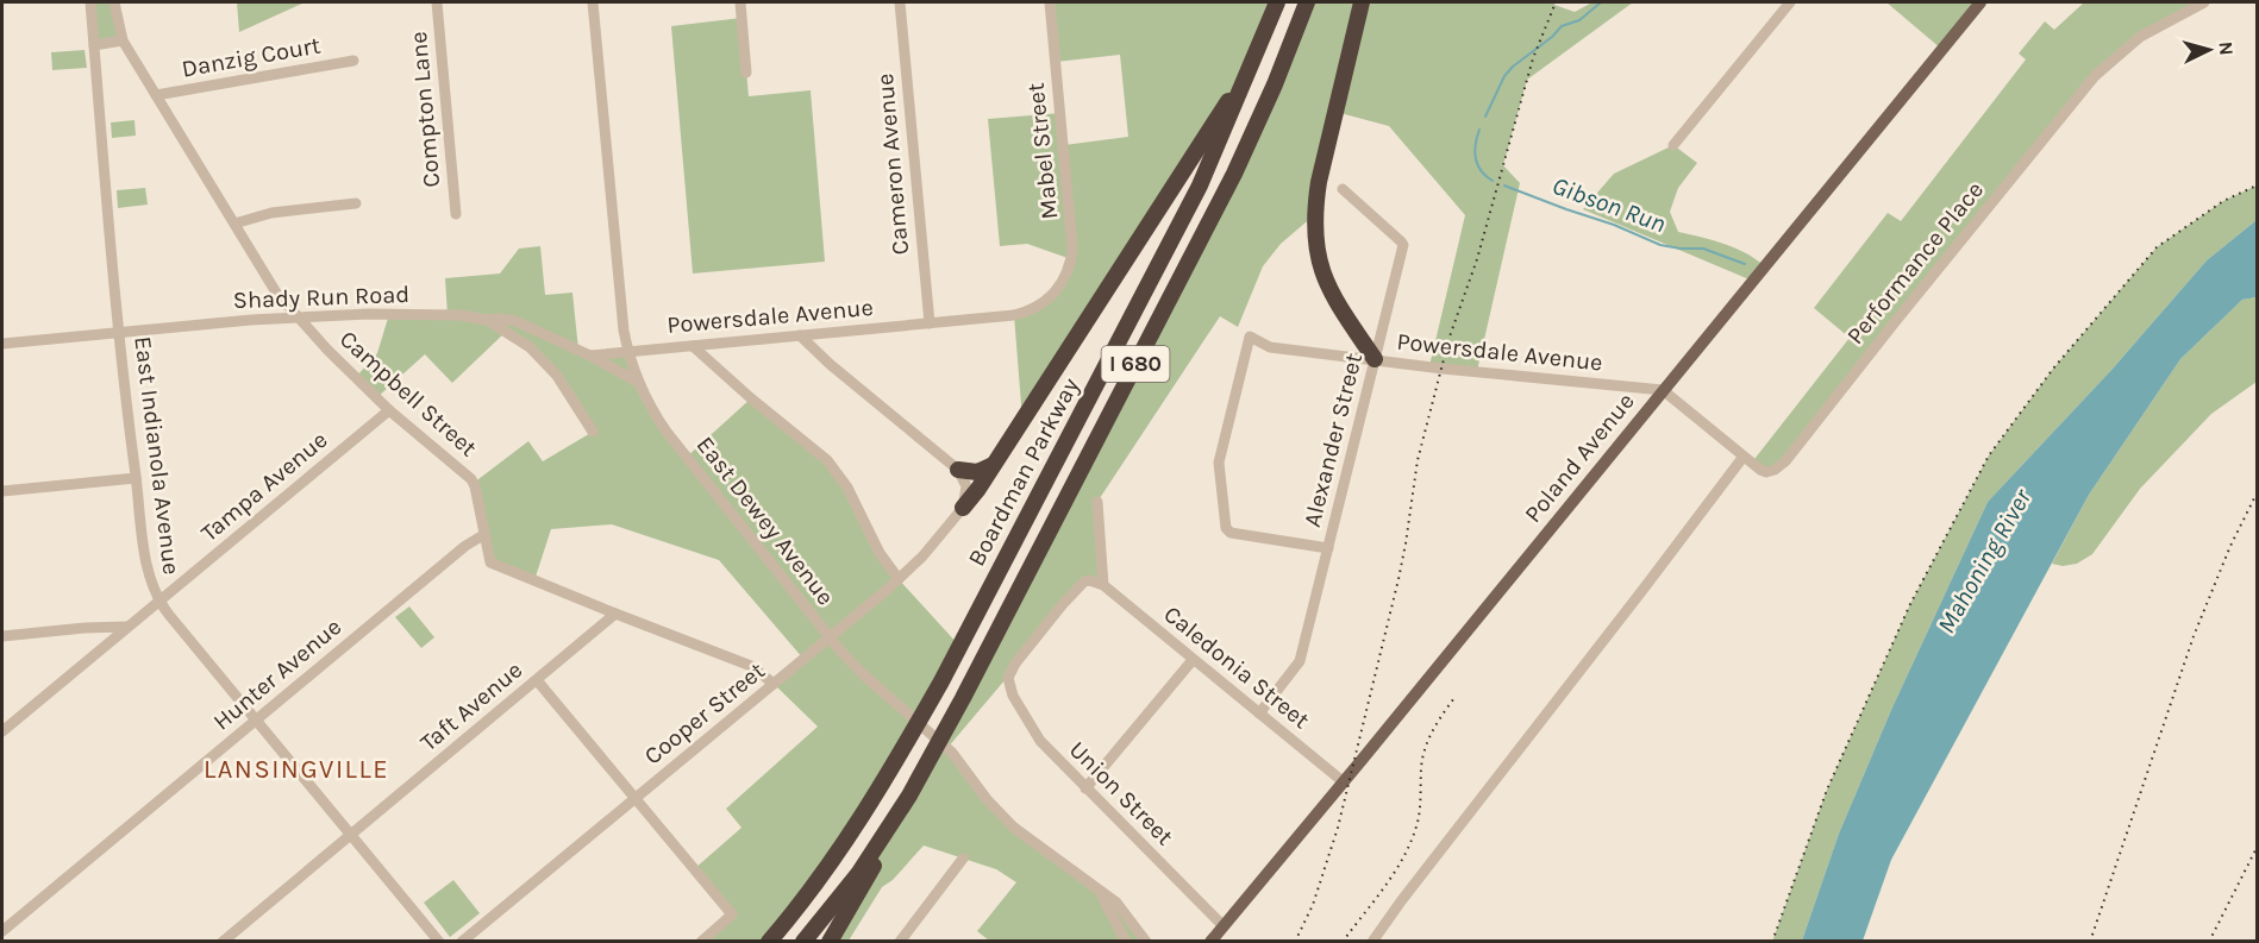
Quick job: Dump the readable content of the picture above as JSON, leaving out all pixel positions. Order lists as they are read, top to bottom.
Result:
{
  "streets": {
    "highway": ["I 680", "Boardman Parkway"],
    "main road": ["Poland Avenue"],
    "street": [
      "Danzig Court",
      "Compton Lane",
      "Mabel Street",
      "Cameron Avenue",
      "Performance Place",
      "Shady Run Road",
      "Powersdale Avenue",
      "Campbell Street",
      "Alexander Street",
      "East Indianola Avenue",
      "Tampa Avenue",
      "East Dewey Avenue",
      "Caledonia Street",
      "Hunter Avenue",
      "Taft Avenue",
      "Cooper Street",
      "Union Street"
    ]
  },
  "crossings": [
    ["Danzig Court", "Campbell Street"],
    ["Mabel Street", "Powersdale Avenue"],
    ["Cameron Avenue", "Powersdale Avenue"],
    ["Performance Place", "Powersdale Avenue"],
    ["Performance Place", "Poland Avenue"],
    ["Shady Run Road", "Campbell Street"],
    ["Shady Run Road", "East Indianola Avenue"],
    ["Powersdale Avenue", "Alexander Street"],
    ["Powersdale Avenue", "Poland Avenue"],
    ["Powersdale Avenue", "East Dewey Avenue"],
    ["Campbell Street", "Tampa Avenue"],
    ["Campbell Street", "Hunter Avenue"],
    ["Campbell Street", "Taft Avenue"],
    ["Campbell Street", "Cooper Street"],
    ["Alexander Street", "Caledonia Street"],
    ["East Indianola Avenue", "Tampa Avenue"],
    ["East Indianola Avenue", "Hunter Avenue"],
    ["East Indianola Avenue", "Taft Avenue"],
    ["Poland Avenue", "Caledonia Street"],
    ["Poland Avenue", "Union Street"],
    ["Caledonia Street", "Union Street"]
  ],
  "districts": ["LANSINGVILLE"],
  "water": ["Gibson Run", "Mahoning River"],
  "north": "right"
}
